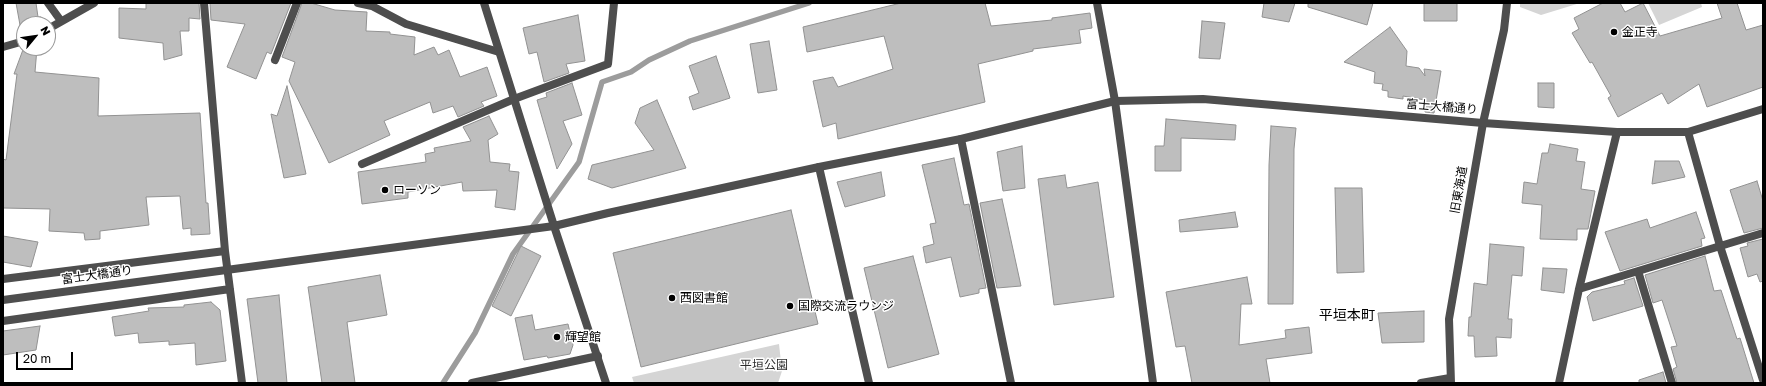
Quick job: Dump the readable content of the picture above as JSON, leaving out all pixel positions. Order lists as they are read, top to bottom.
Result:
{
  "streets": {
    "street": ["富士大橋通り", "旧東海道"]
  },
  "crossings": [
    ["富士大橋通り", "旧東海道"]
  ],
  "districts": ["平垣本町"],
  "parks": ["平垣公園"],
  "places": [
    "金正寺",
    "ローソン",
    "西図書館",
    "国際交流ラウンジ",
    "輝望館"
  ],
  "scale_bar": "20 m",
  "north": "top right"
}
